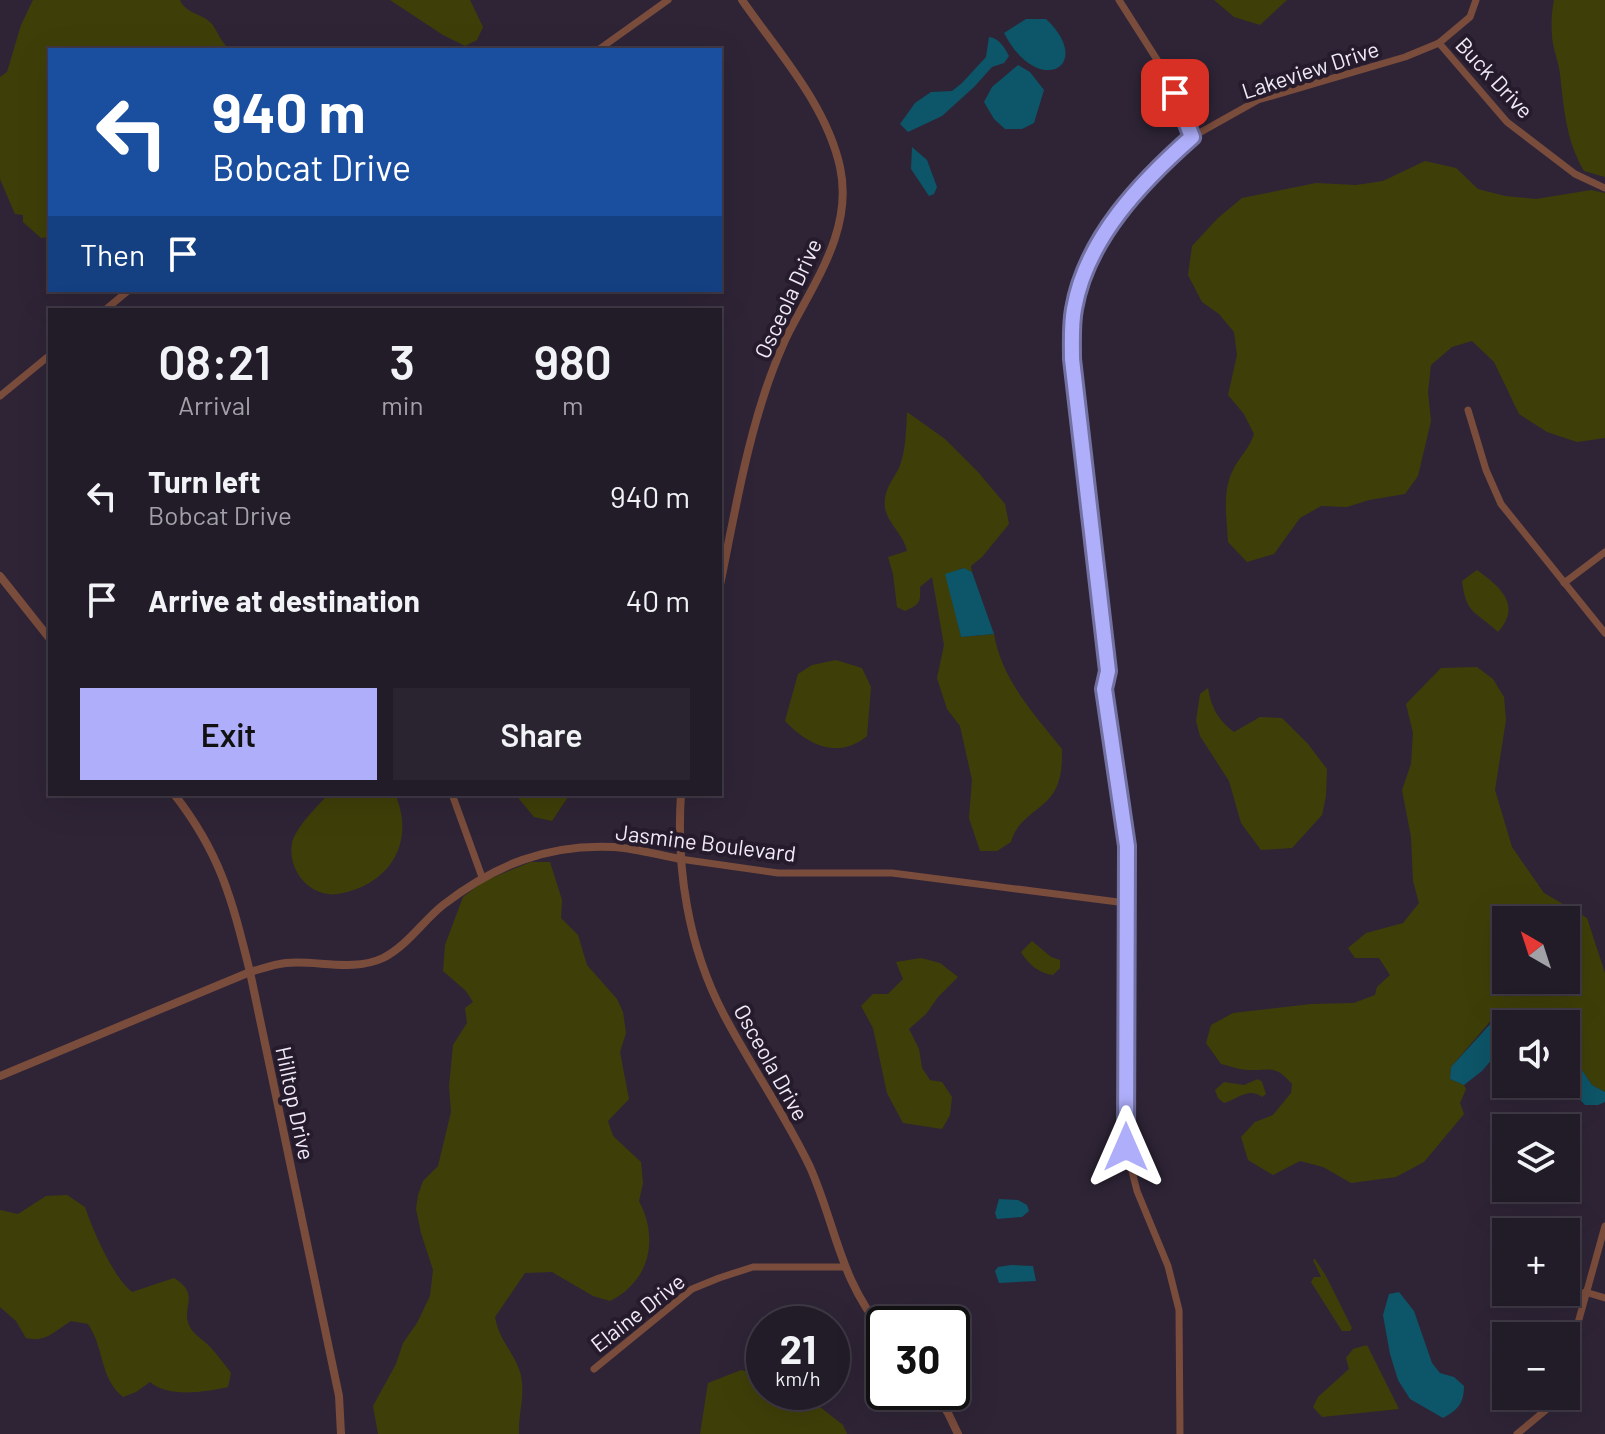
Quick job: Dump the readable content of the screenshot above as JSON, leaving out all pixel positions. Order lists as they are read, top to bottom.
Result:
{
  "streets": {
    "street": [
      "Lakeview Drive",
      "Buck Drive",
      "Osceola Drive",
      "Jasmine Boulevard",
      "Hilltop Drive",
      "Elaine Drive"
    ]
  },
  "crossings": [
    ["Lakeview Drive", "Buck Drive"],
    ["Lakeview Drive", "Jasmine Boulevard"],
    ["Osceola Drive", "Jasmine Boulevard"],
    ["Osceola Drive", "Elaine Drive"],
    ["Jasmine Boulevard", "Hilltop Drive"]
  ],
  "north": "top left",
  "page": {
    "turn": ["940 m", "Bobcat Drive"],
    "then": "Then",
    "eta": [
      "08:21",
      "Arrival",
      "3",
      "min",
      "980",
      "m"
    ],
    "list": [
      {
        "name": "Turn left",
        "note": "Bobcat Drive",
        "value": "940 m"
      },
      {
        "name": "Arrive at destination",
        "value": "40 m"
      }
    ],
    "buttons": ["Exit", "Share"],
    "map_buttons": ["+", "−"],
    "speed": "21 km/h",
    "limit": "30"
  }
}
